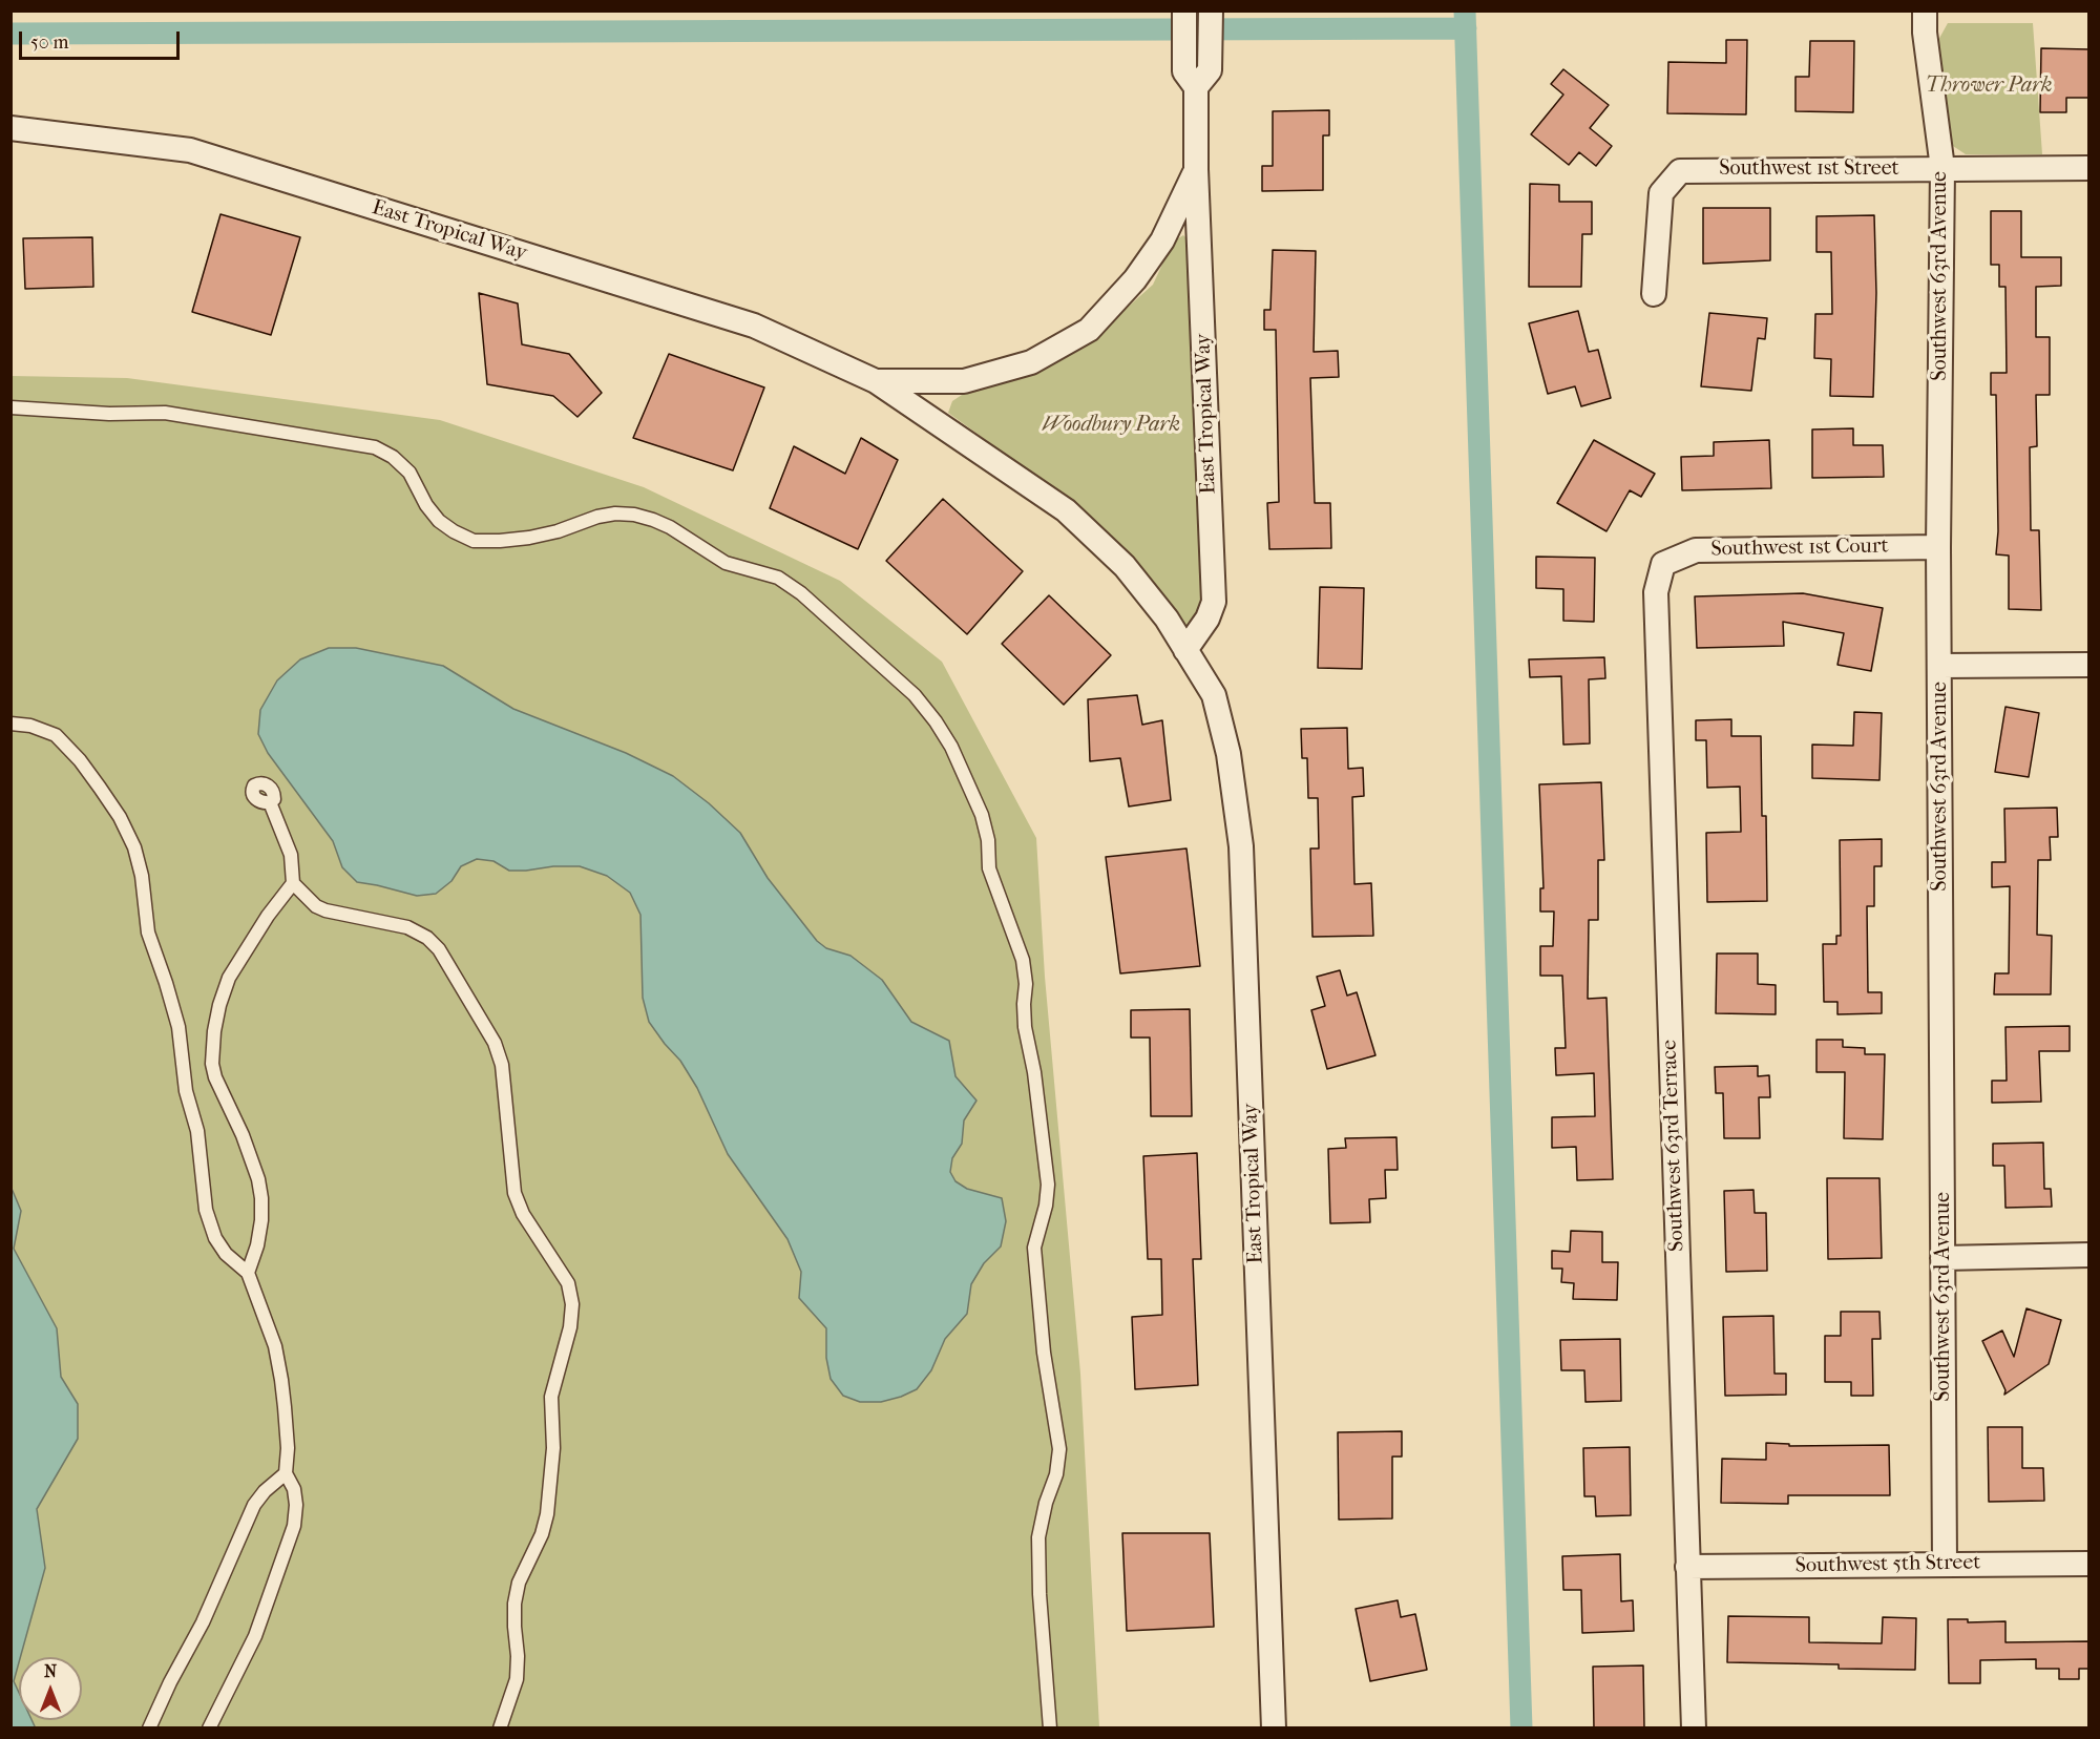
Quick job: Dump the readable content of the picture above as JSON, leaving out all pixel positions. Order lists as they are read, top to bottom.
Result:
{
  "streets": {
    "street": [
      "Southwest 1st Street",
      "East Tropical Way",
      "Southwest 63rd Avenue",
      "Southwest 1st Court",
      "Southwest 63rd Terrace",
      "Southwest 5th Street"
    ]
  },
  "crossings": [
    ["Southwest 1st Street", "Southwest 63rd Avenue"],
    ["Southwest 63rd Avenue", "Southwest 1st Court"],
    ["Southwest 63rd Avenue", "Southwest 5th Street"],
    ["Southwest 1st Court", "Southwest 63rd Terrace"],
    ["Southwest 63rd Terrace", "Southwest 5th Street"]
  ],
  "parks": ["Thrower Park", "Woodbury Park"],
  "scale_bar": "50 m",
  "north": "top"
}
